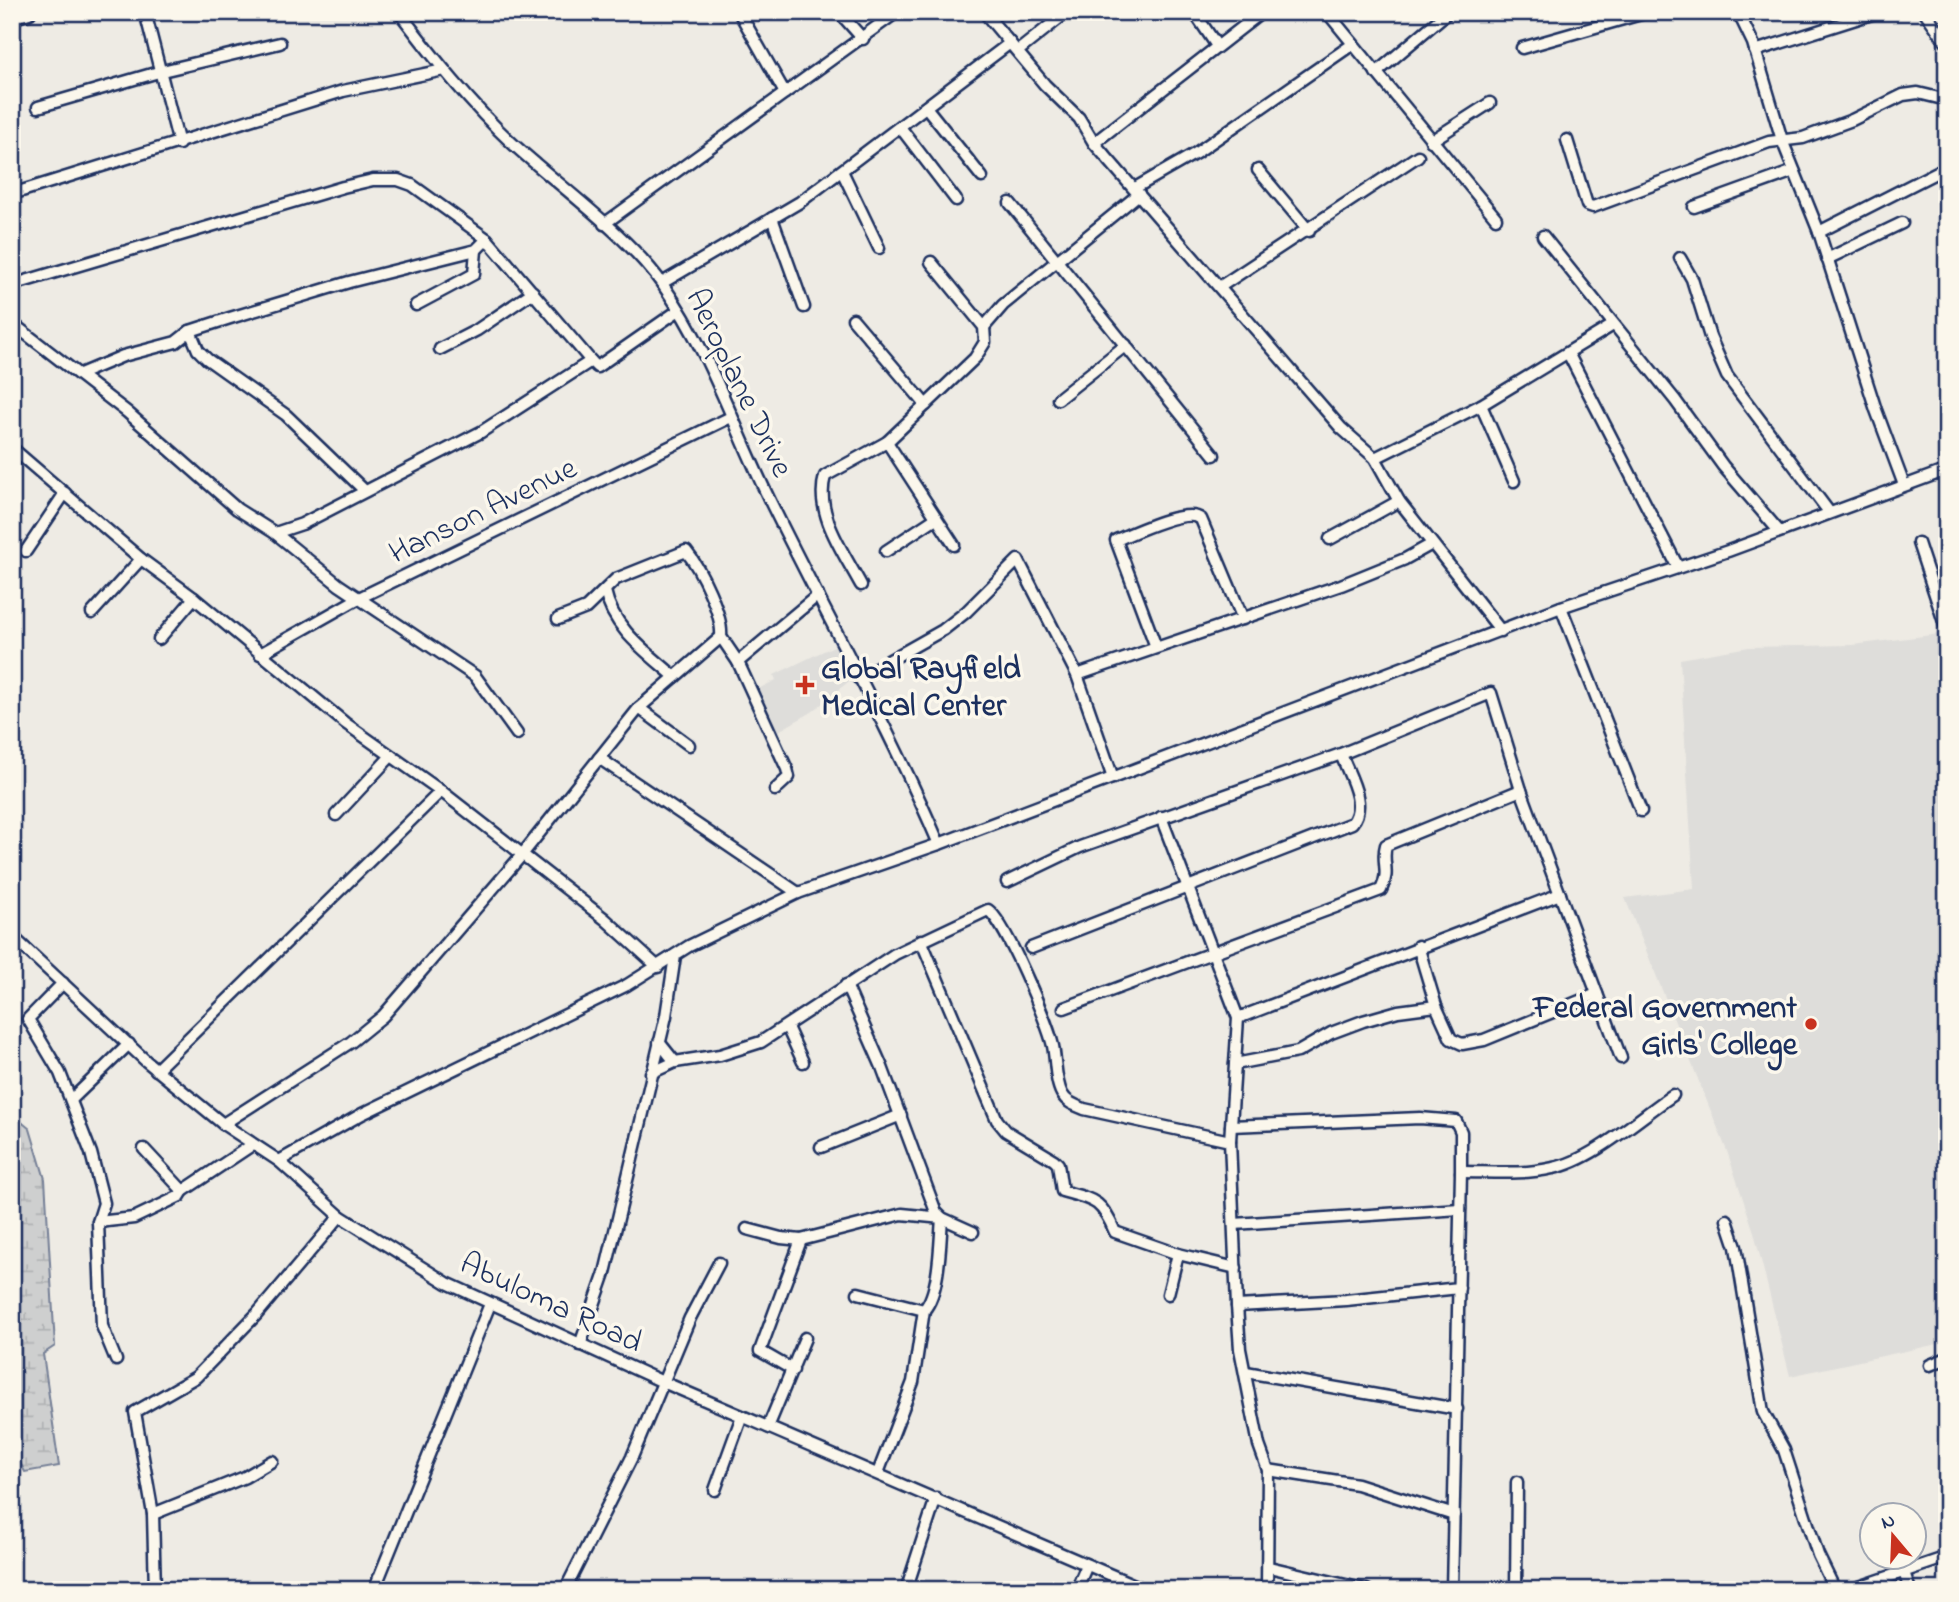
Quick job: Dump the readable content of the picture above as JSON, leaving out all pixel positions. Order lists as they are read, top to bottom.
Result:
{
  "streets": {
    "street": ["Aeroplane Drive", "Hanson Avenue", "Abuloma Road"]
  },
  "crossings": [
    ["Aeroplane Drive", "Hanson Avenue"]
  ],
  "places": {
    "health": ["Global Rayfield Medical Center"],
    "other": ["Federal Government Girls' College"]
  },
  "north": "top"
}
